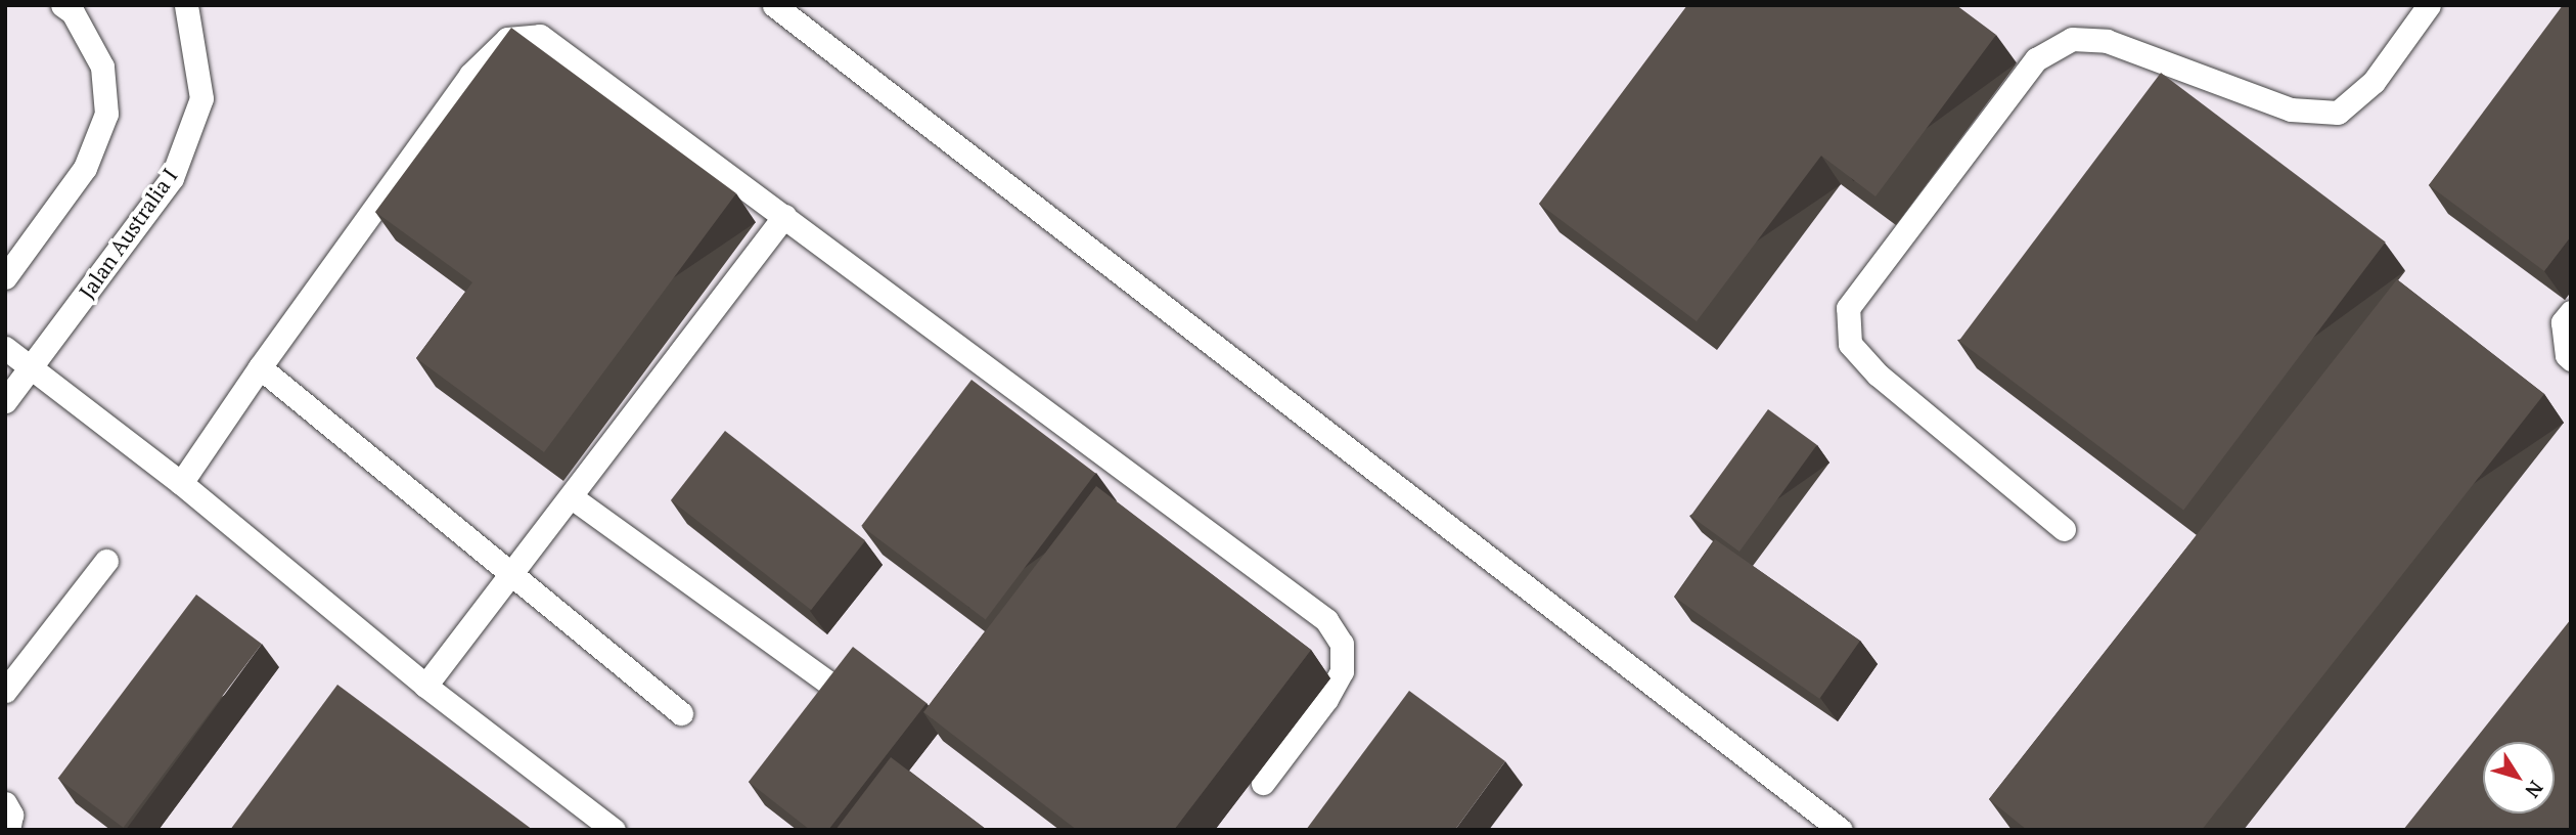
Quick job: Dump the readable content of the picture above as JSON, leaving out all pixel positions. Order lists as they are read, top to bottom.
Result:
{
  "streets": {
    "lane": ["Jalan Australia I"]
  },
  "north": "bottom right"
}
